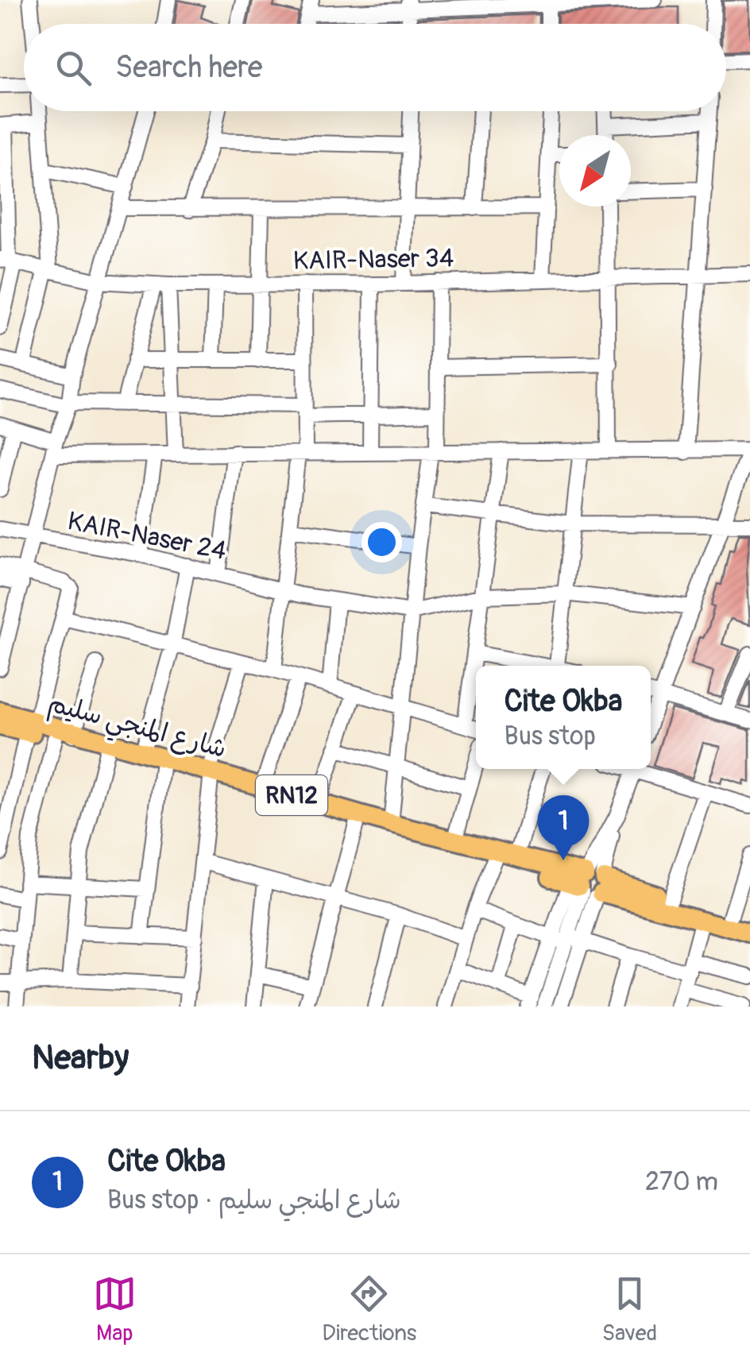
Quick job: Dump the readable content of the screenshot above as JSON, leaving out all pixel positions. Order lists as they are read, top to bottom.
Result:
{
  "streets": {
    "main road": ["شارع المنجي سليم", "RN12"],
    "street": ["KAIR-Naser 34", "KAIR-Naser 24"]
  },
  "north": "bottom left",
  "page": {
    "search": "Search here",
    "popup": ["Cite Okba", "Bus stop"],
    "pins": "1",
    "heading": "Nearby",
    "list": [
      {
        "mark": "1",
        "name": "Cite Okba",
        "note": "Bus stop · شارع المنجي سليم",
        "value": "270 m"
      }
    ],
    "nav": ["Map", "Directions", "Saved"]
  }
}
